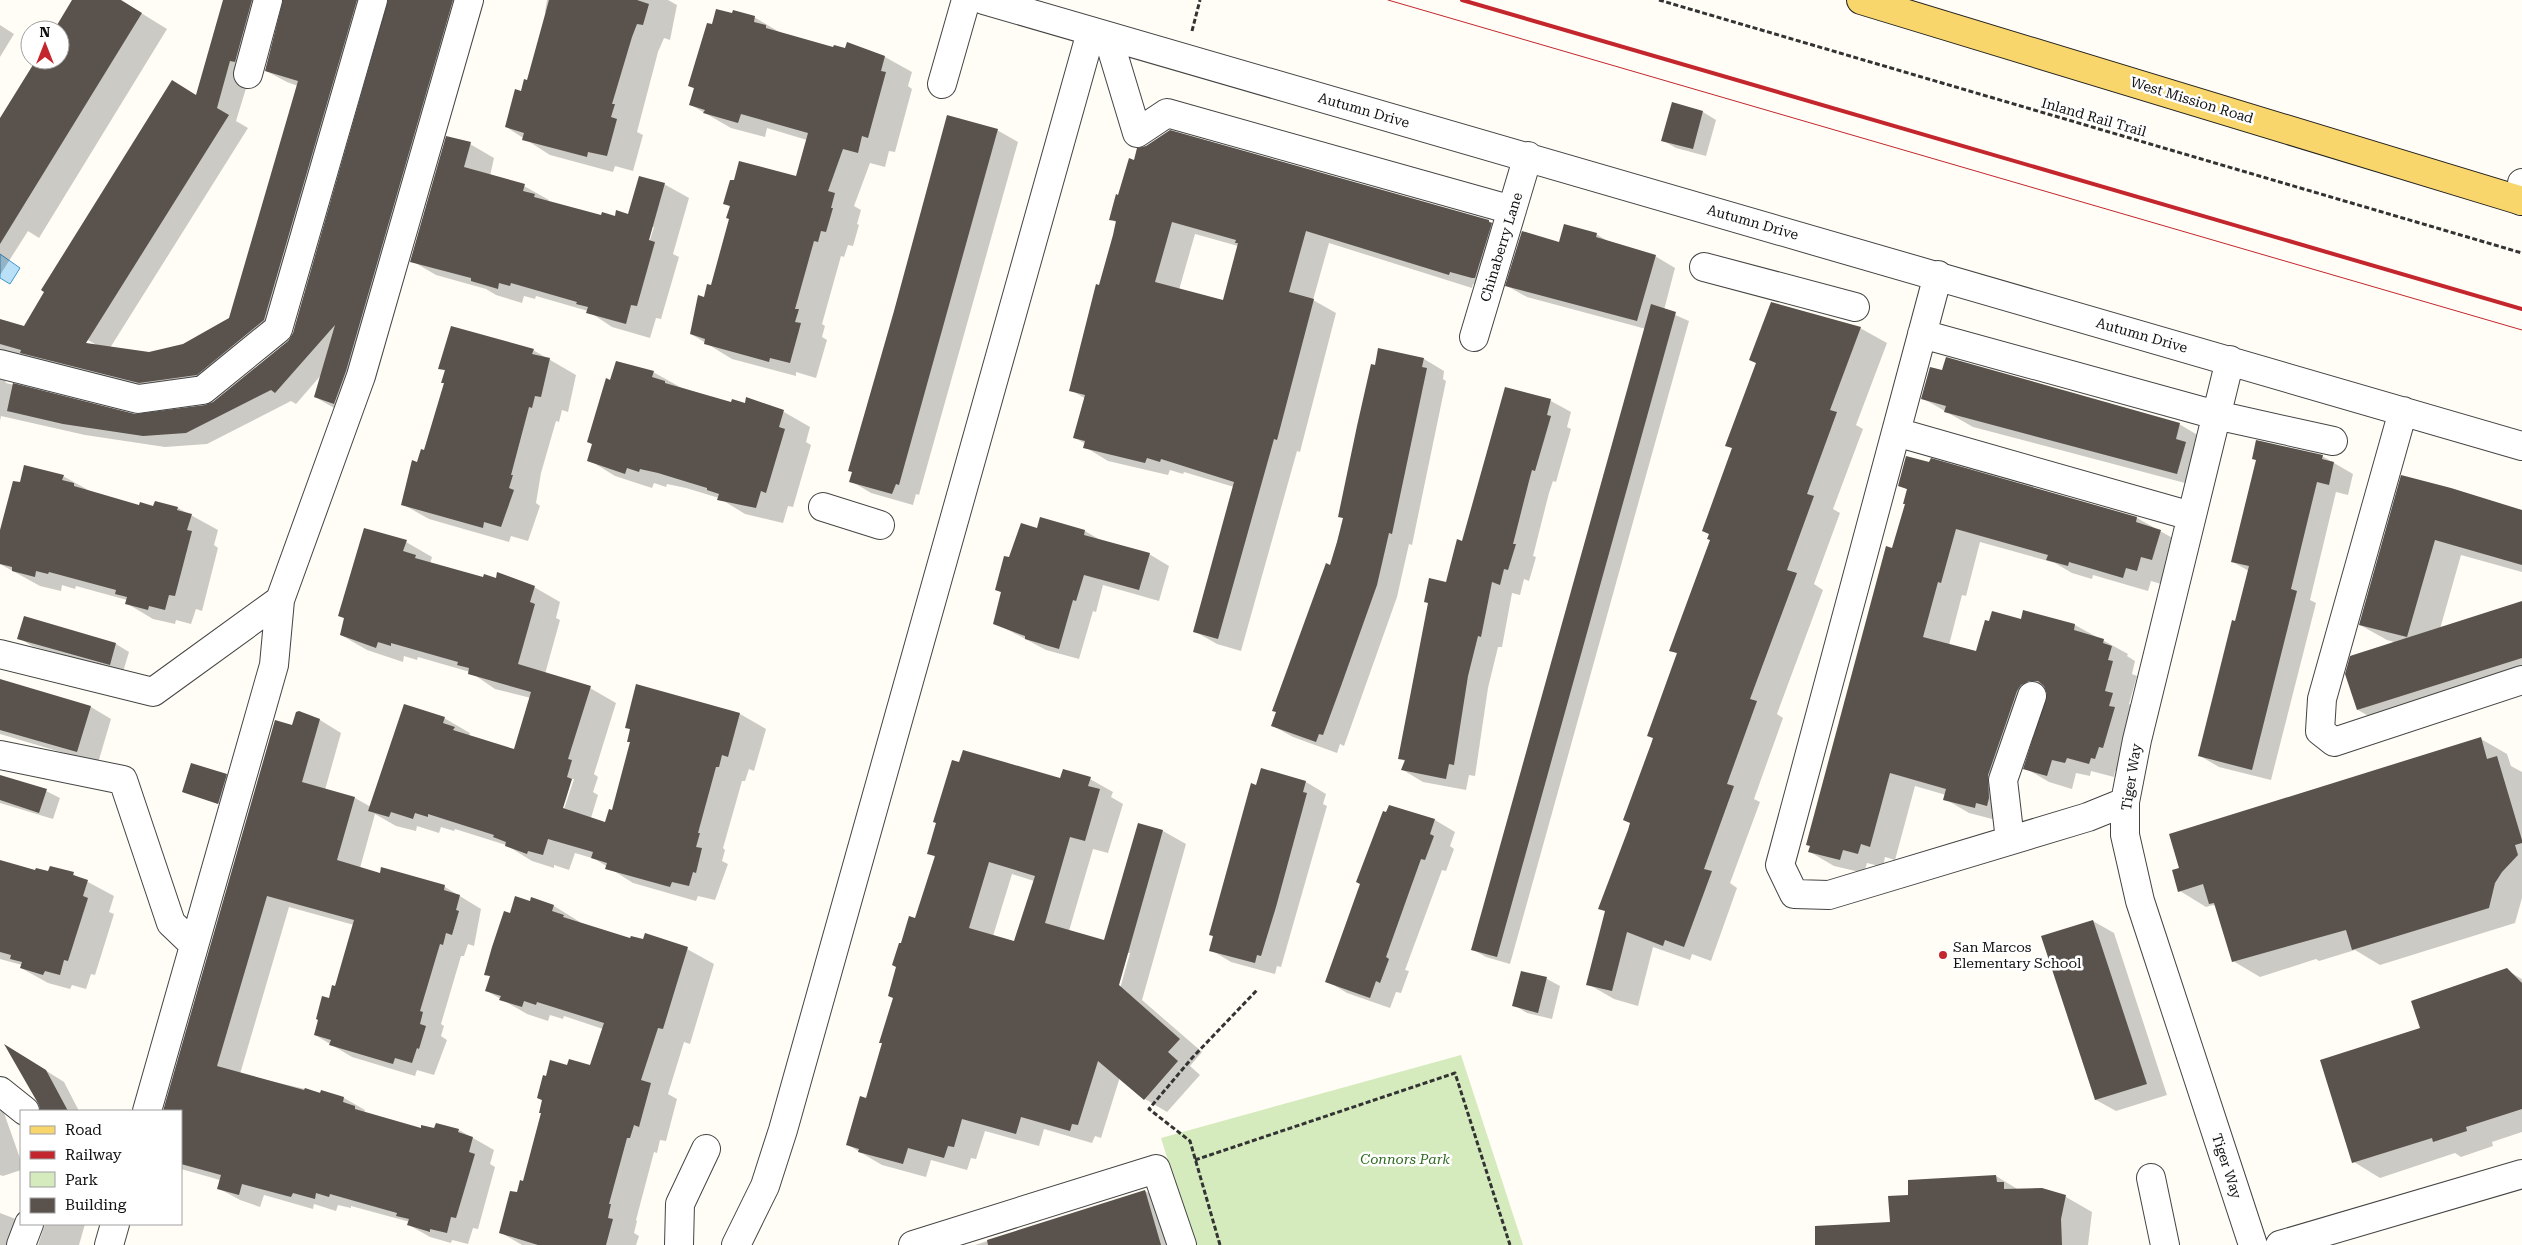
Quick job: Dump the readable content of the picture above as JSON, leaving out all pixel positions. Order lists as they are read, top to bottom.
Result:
{
  "streets": {
    "main road": ["West Mission Road"],
    "street": ["Autumn Drive", "Chinaberry Lane", "Tiger Way"],
    "path": ["Inland Rail Trail"]
  },
  "crossings": [
    ["Autumn Drive", "Chinaberry Lane"],
    ["Autumn Drive", "Tiger Way"]
  ],
  "parks": ["Connors Park"],
  "places": ["San Marcos Elementary School"],
  "legend": [
    "Road",
    "Railway",
    "Park",
    "Building"
  ],
  "north": "top"
}
